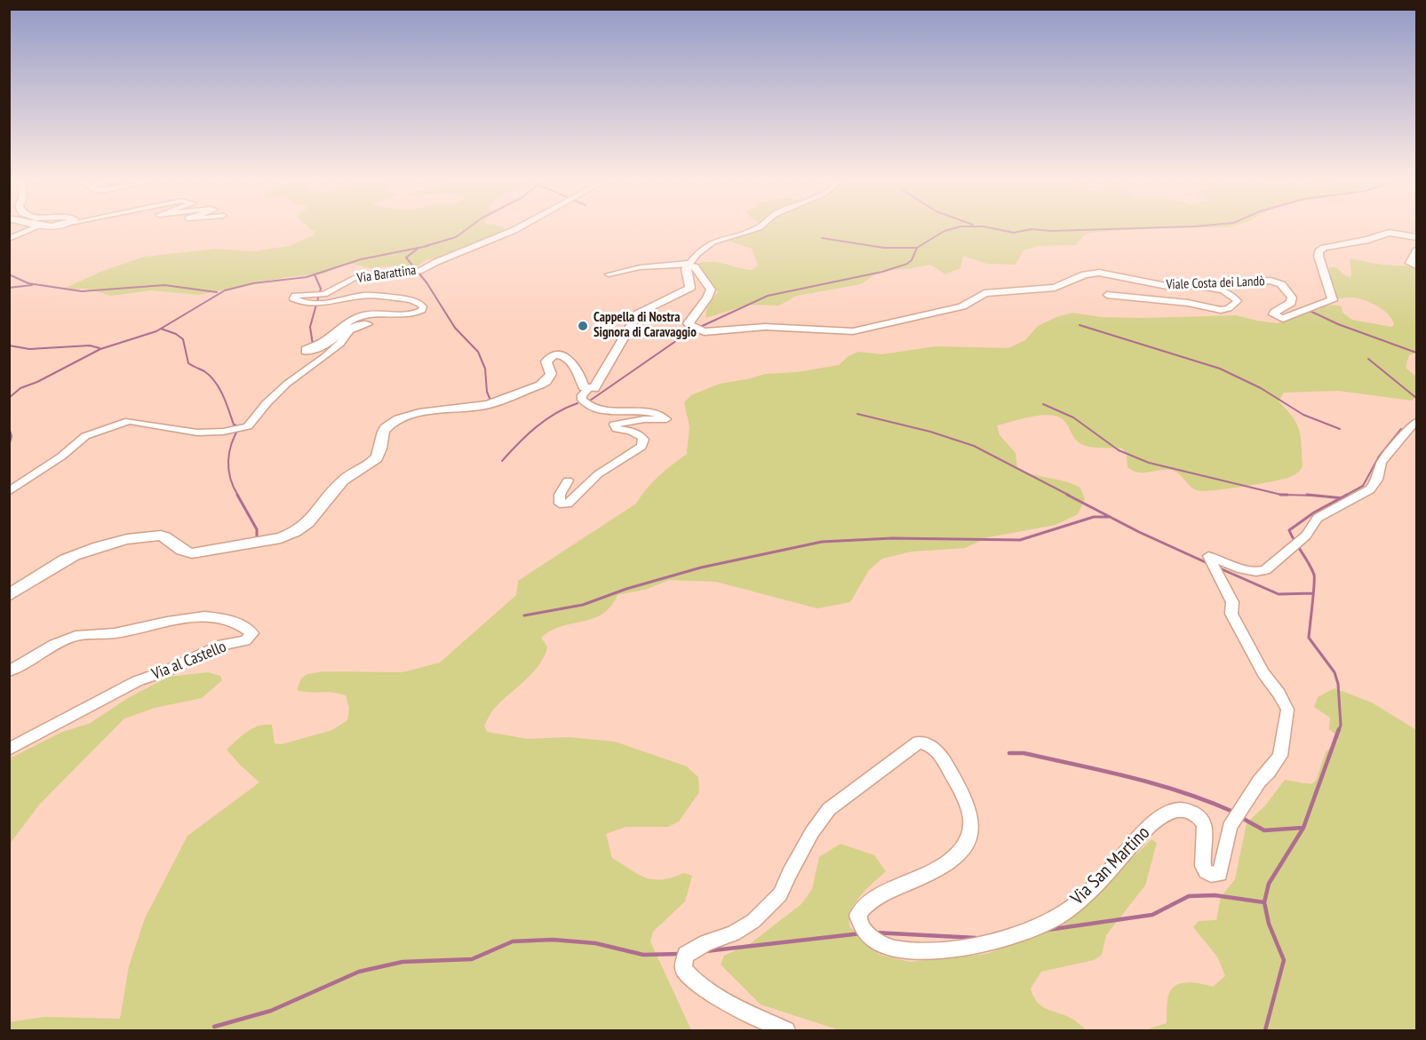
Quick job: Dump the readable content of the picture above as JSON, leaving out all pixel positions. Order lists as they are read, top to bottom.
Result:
{
  "streets": {
    "street": [
      "Via Barattina",
      "Viale Costa dei Landò",
      "Via al Castello",
      "Via San Martino"
    ]
  },
  "places": ["Cappella di Nostra Signora di Caravaggio"]
}
